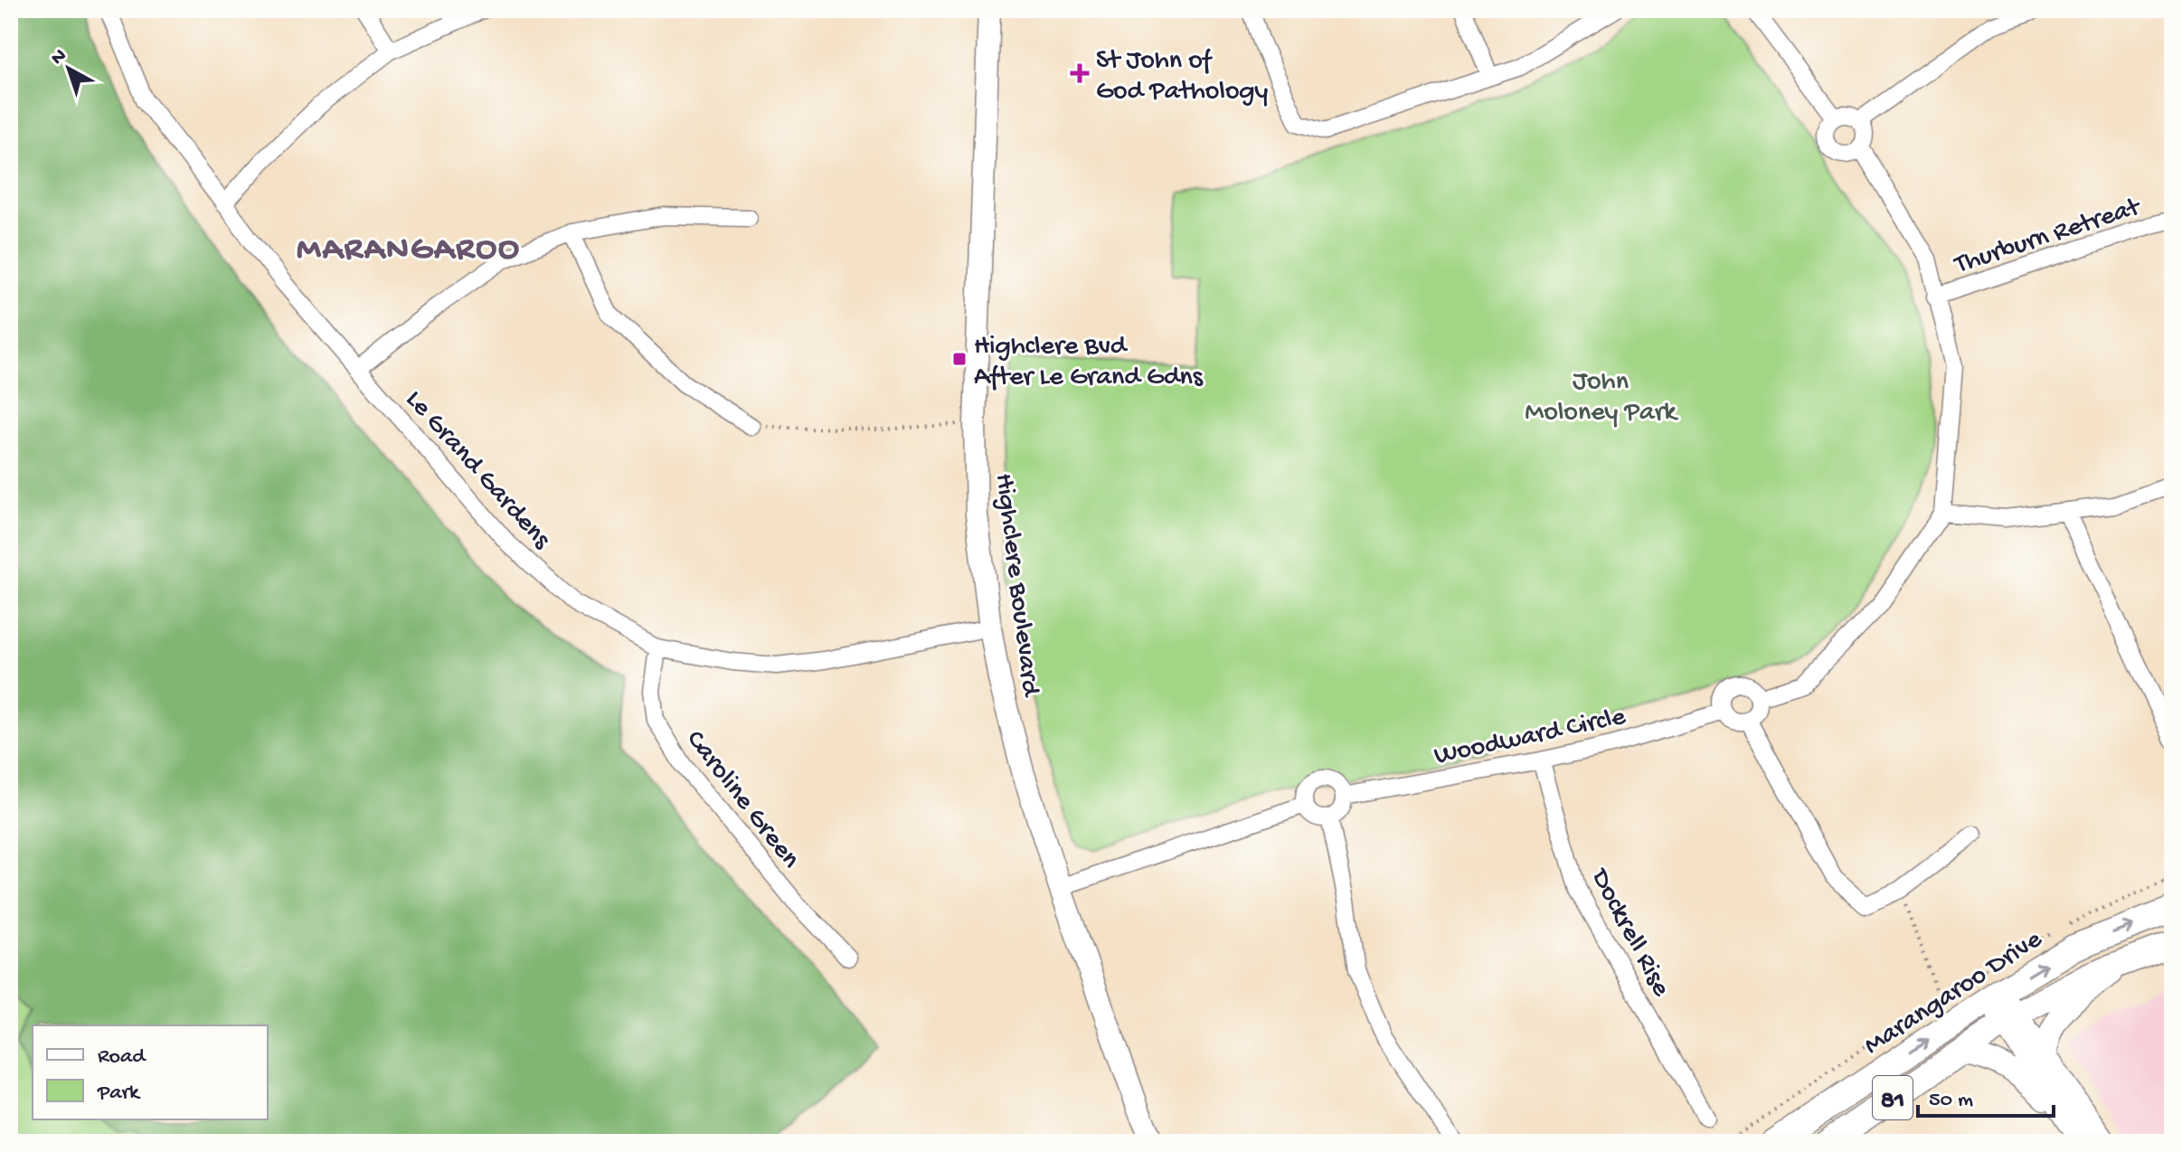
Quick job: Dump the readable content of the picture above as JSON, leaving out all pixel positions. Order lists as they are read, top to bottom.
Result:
{
  "streets": {
    "main road": ["Marangaroo Drive", "81"],
    "street": [
      "Thurburn Retreat",
      "Le Grand Gardens",
      "Highclere Boulevard",
      "Woodward Circle",
      "Caroline Green",
      "Dockrell Rise"
    ]
  },
  "crossings": [
    ["Le Grand Gardens", "Highclere Boulevard"],
    ["Le Grand Gardens", "Caroline Green"],
    ["Woodward Circle", "Dockrell Rise"]
  ],
  "districts": ["MARANGAROO"],
  "parks": ["John Moloney Park"],
  "places": {
    "health": ["St John of God Pathology"],
    "transit": ["Highclere Bvd After Le Grand Gdns"]
  },
  "legend": ["Road", "Park"],
  "scale_bar": "50 m",
  "north": "top left"
}
